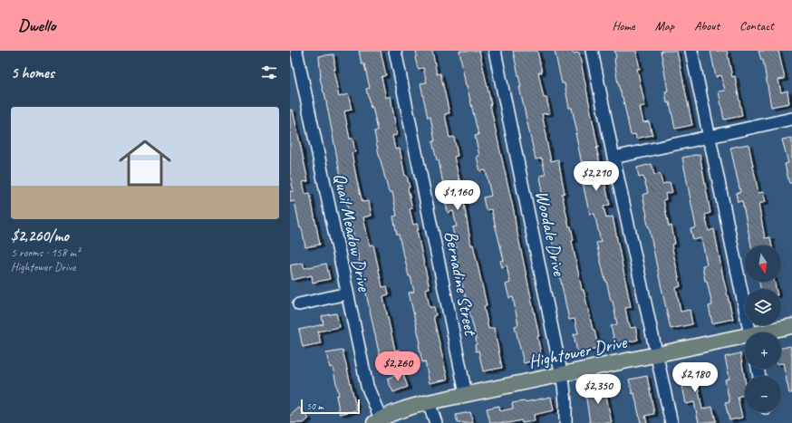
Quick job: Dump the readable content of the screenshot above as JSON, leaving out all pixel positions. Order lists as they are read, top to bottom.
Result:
{
  "streets": {
    "main road": ["Hightower Drive"],
    "street": ["Quail Meadow Drive", "Woodale Drive", "Bernadine Street"]
  },
  "crossings": [
    ["Quail Meadow Drive", "Hightower Drive"],
    ["Woodale Drive", "Hightower Drive"],
    ["Bernadine Street", "Hightower Drive"]
  ],
  "scale_bar": "50 m",
  "north": "bottom",
  "page": {
    "header": "Dwello",
    "nav": [
      "Home",
      "Map",
      "About",
      "Contact"
    ],
    "heading": "5 homes",
    "list": [
      {
        "name": "$2,260/mo",
        "note": "5 rooms · 158 m² · Hightower Drive"
      }
    ],
    "price": [
      "$2,210",
      "$1,160",
      "$2,260",
      "$2,180",
      "$2,350"
    ],
    "map_buttons": ["+", "−"],
    "scale": "50 m"
  }
}
